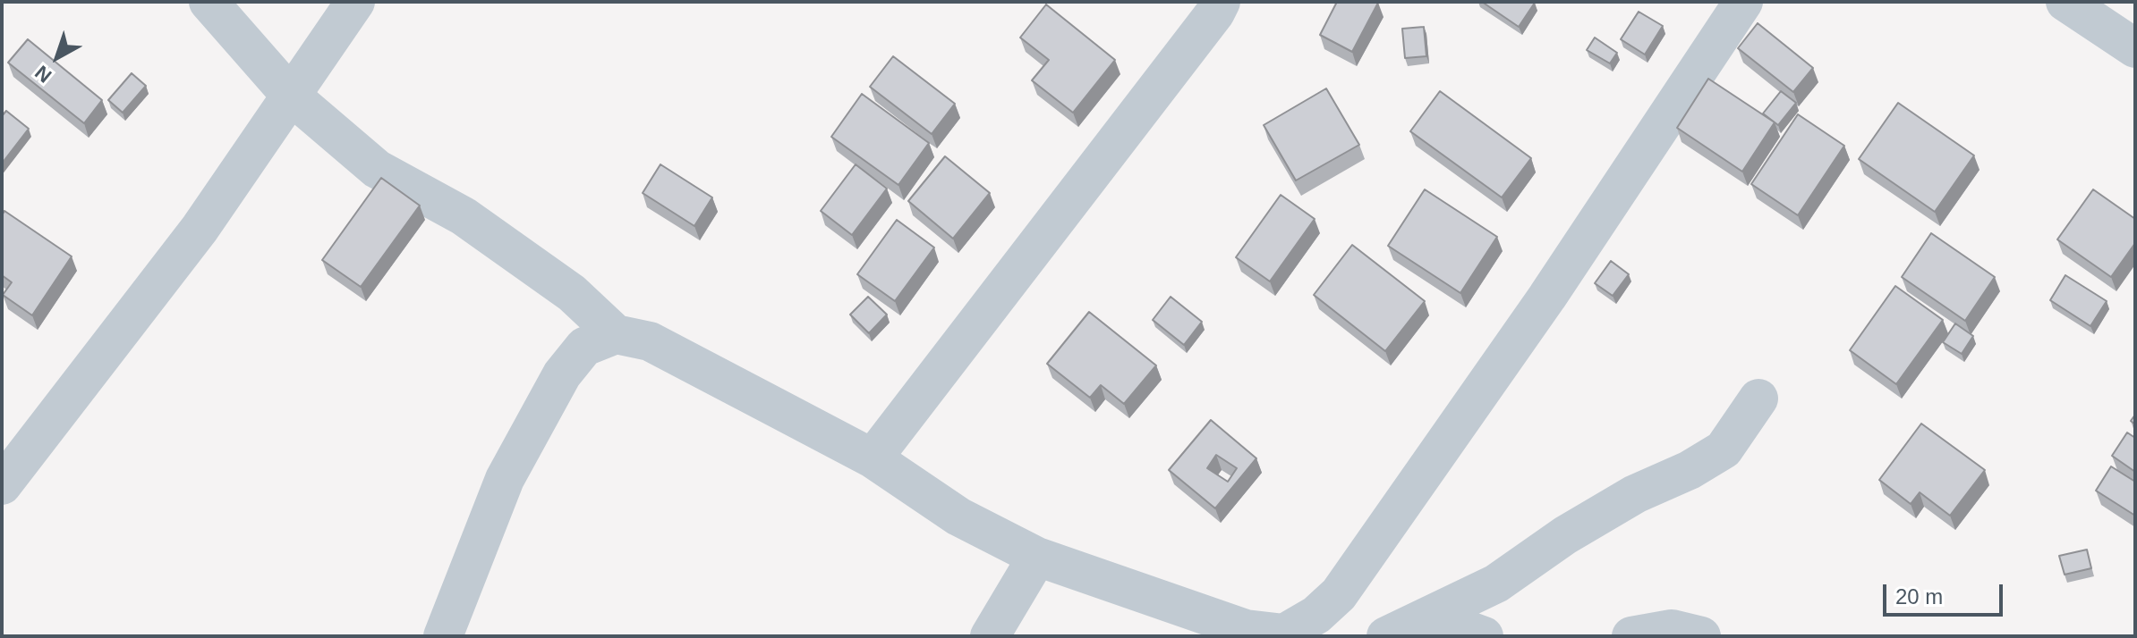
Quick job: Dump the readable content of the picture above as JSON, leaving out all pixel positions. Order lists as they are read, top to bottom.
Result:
{
  "scale_bar": "20 m",
  "north": "bottom left"
}
